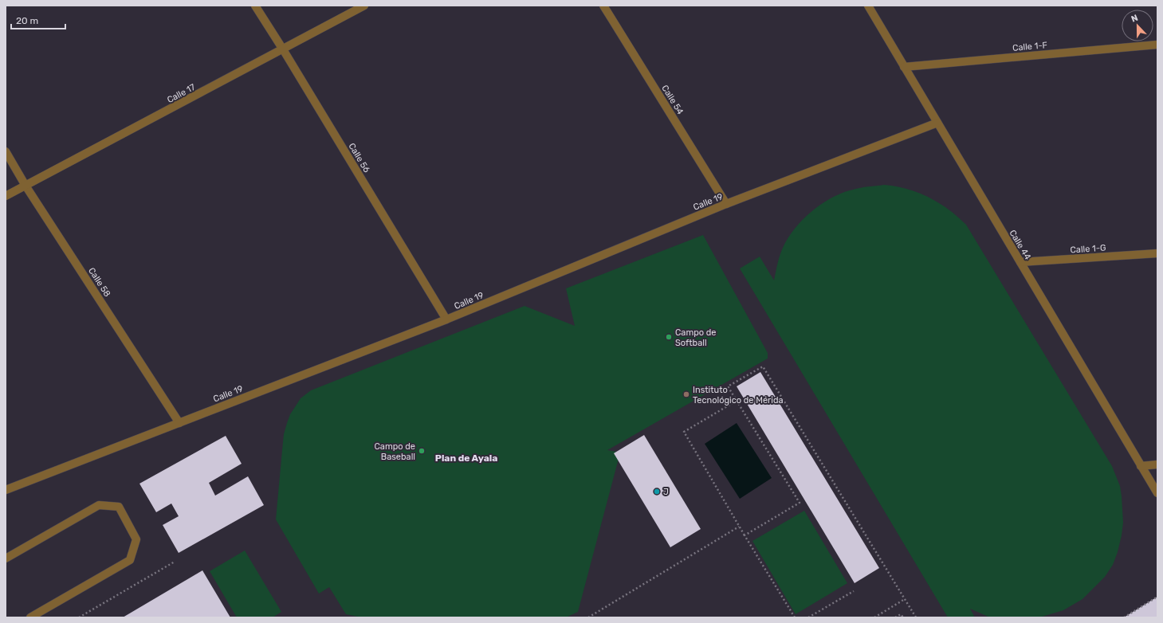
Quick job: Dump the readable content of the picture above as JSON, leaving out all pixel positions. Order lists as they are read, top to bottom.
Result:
{
  "streets": {
    "street": [
      "Calle 1-F",
      "Calle 17",
      "Calle 54",
      "Calle 56",
      "Calle 19",
      "Calle 44",
      "Calle 1-G",
      "Calle 58"
    ]
  },
  "crossings": [
    ["Calle 1-F", "Calle 44"],
    ["Calle 17", "Calle 56"],
    ["Calle 17", "Calle 58"],
    ["Calle 54", "Calle 19"],
    ["Calle 56", "Calle 19"],
    ["Calle 19", "Calle 44"],
    ["Calle 19", "Calle 58"],
    ["Calle 44", "Calle 1-G"]
  ],
  "districts": ["Plan de Ayala"],
  "places": [
    "Campo de Softball",
    "Instituto Tecnológico de Mérida",
    "Campo de Baseball",
    "J"
  ],
  "scale_bar": "20 m",
  "north": "top"
}
